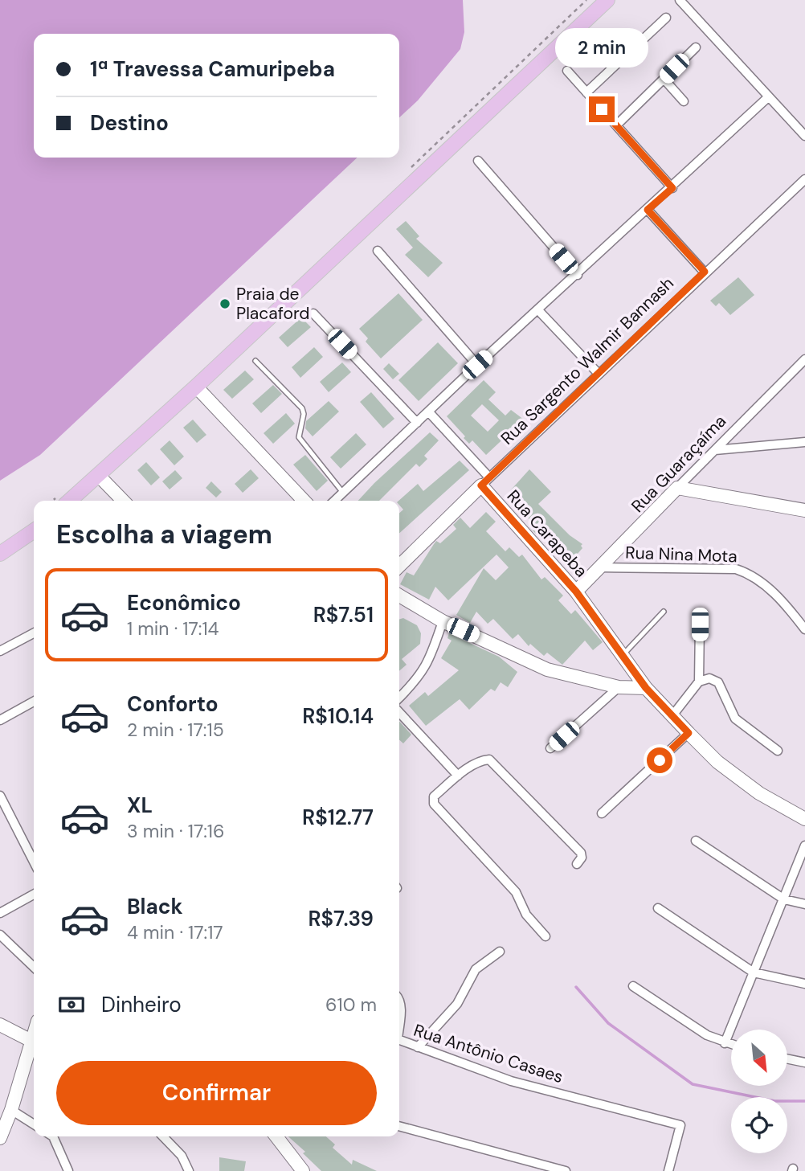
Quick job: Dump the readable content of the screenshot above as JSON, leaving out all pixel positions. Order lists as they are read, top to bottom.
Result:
{
  "streets": {
    "main road": ["Rua Sargento Walmir Bannash", "Rua Guaraçaíma", "Rua Carapeba"],
    "street": ["Rua Nina Mota", "Rua Antônio Casaes"]
  },
  "crossings": [
    ["Rua Sargento Walmir Bannash", "Rua Carapeba"],
    ["Rua Guaraçaíma", "Rua Carapeba"],
    ["Rua Guaraçaíma", "Rua Nina Mota"]
  ],
  "places": ["Praia de Placaford"],
  "north": "bottom right",
  "page": {
    "bubble": "2 min",
    "banner": ["1ª Travessa Camuripeba", "Destino"],
    "heading": "Escolha a viagem",
    "list": [
      {
        "name": "Econômico",
        "note": "1 min · 17:14",
        "value": "R$7.51"
      },
      {
        "name": "Conforto",
        "note": "2 min · 17:15",
        "value": "R$10.14"
      },
      {
        "name": "XL",
        "note": "3 min · 17:16",
        "value": "R$12.77"
      },
      {
        "name": "Black",
        "note": "4 min · 17:17",
        "value": "R$7.39"
      }
    ],
    "pay": ["Dinheiro", "610 m"],
    "buttons": "Confirmar"
  }
}
